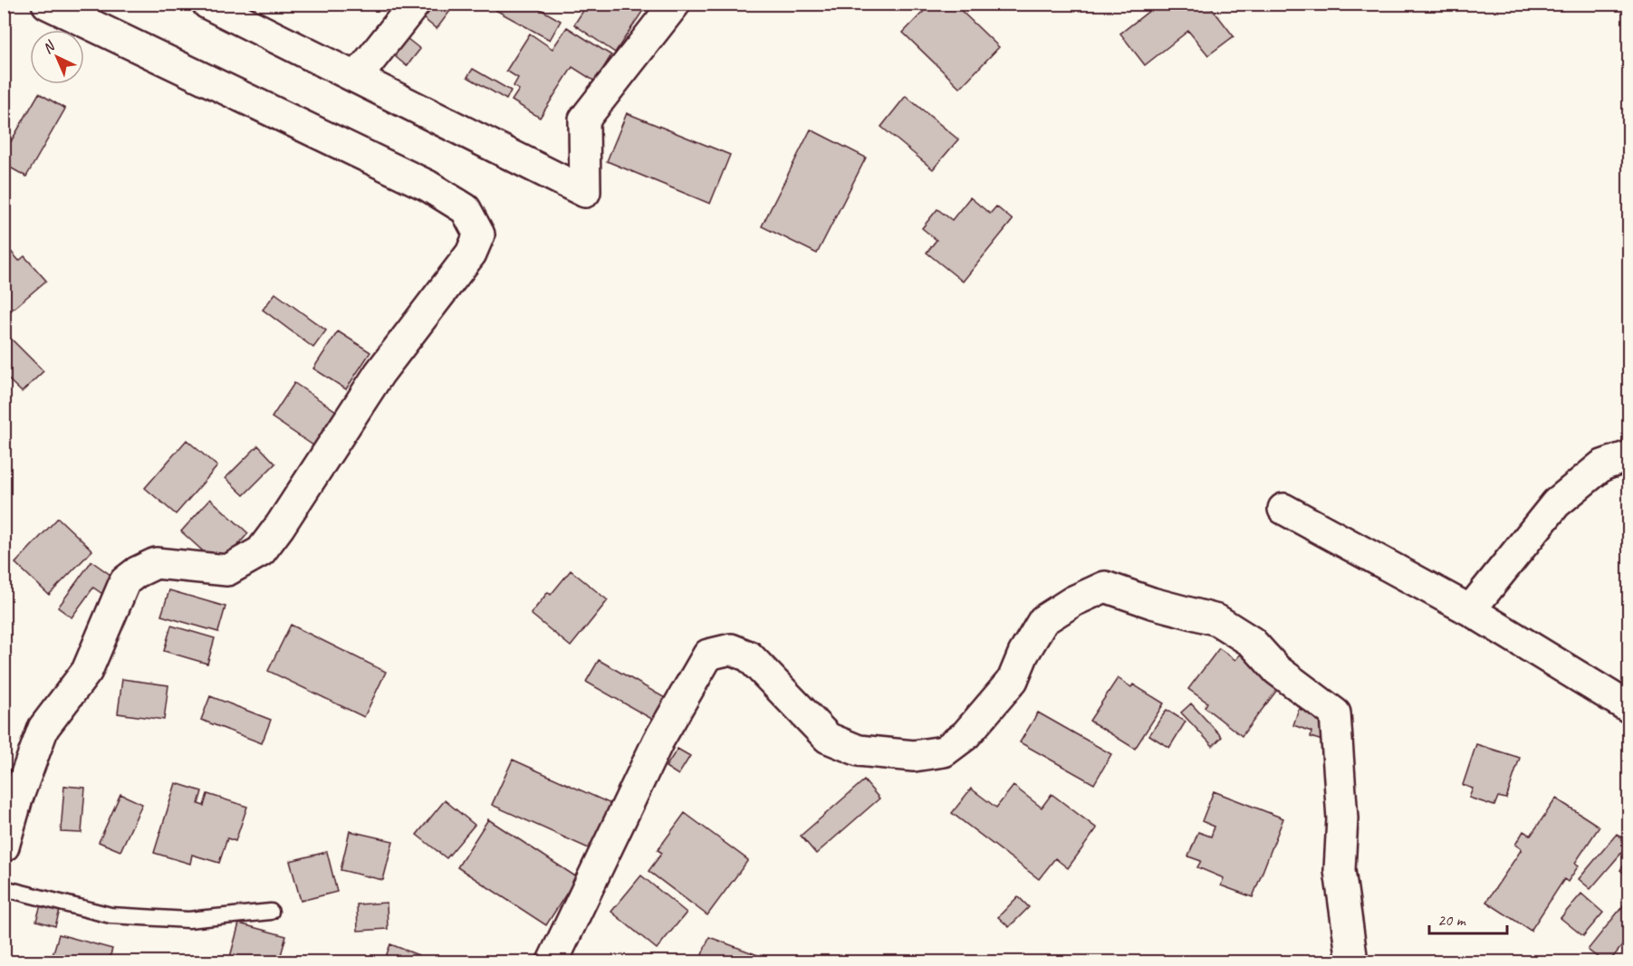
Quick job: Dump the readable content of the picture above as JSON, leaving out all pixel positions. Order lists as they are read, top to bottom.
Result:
{
  "scale_bar": "20 m",
  "north": "top left"
}
